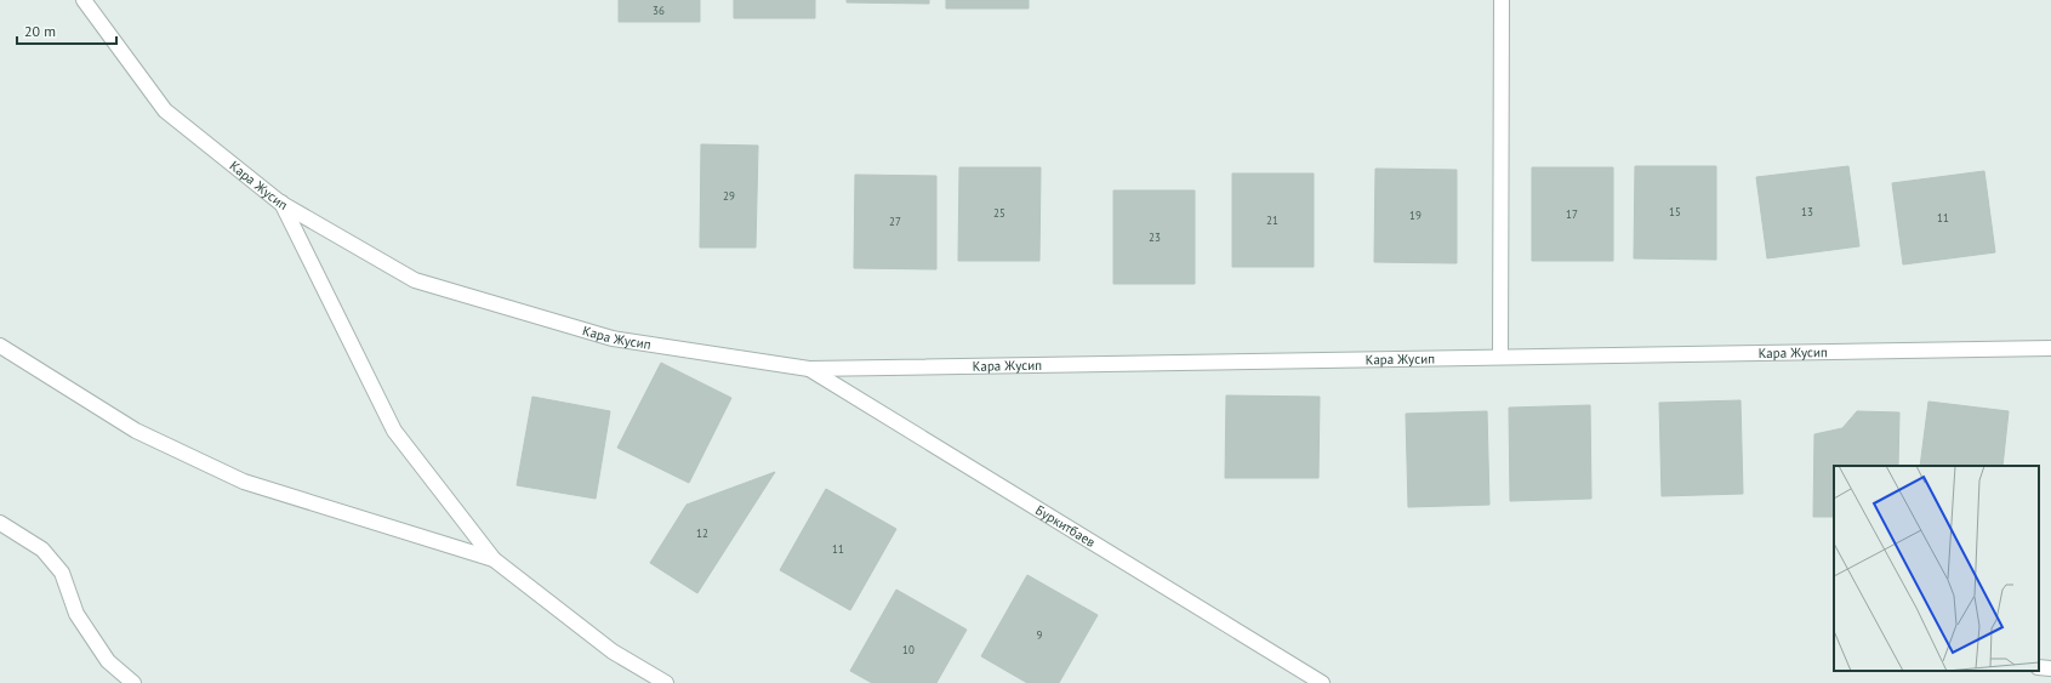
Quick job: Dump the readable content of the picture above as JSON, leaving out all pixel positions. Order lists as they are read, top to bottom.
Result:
{
  "streets": {
    "street": ["Кара Жусип", "Буркитбаев"]
  },
  "crossings": [
    ["Кара Жусип", "Буркитбаев"]
  ],
  "house_numbers": [
    "36",
    "29",
    "15",
    "13",
    "25",
    "17",
    "19",
    "11",
    "21",
    "27",
    "23",
    "12",
    "11",
    "9",
    "10"
  ],
  "scale_bar": "20 m"
}
